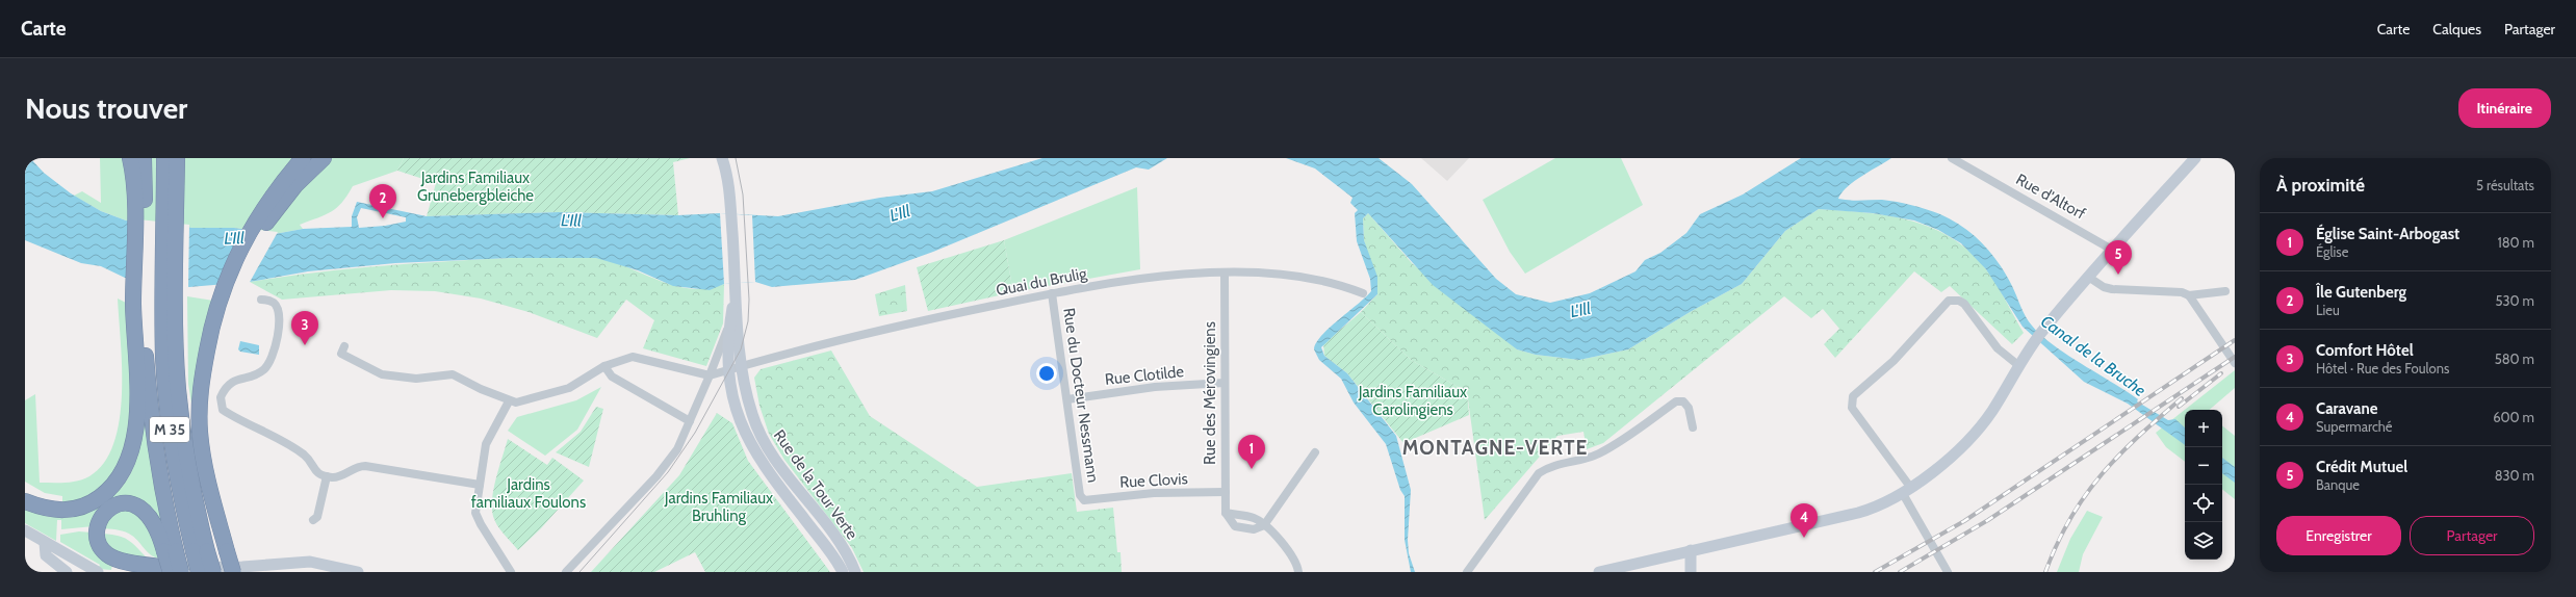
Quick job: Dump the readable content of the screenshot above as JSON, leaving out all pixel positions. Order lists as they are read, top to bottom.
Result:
{
  "streets": {
    "highway": ["M 35"],
    "main road": ["Rue de la Tour Verte"],
    "street": [
      "Rue d'Altorf",
      "Quai du Brulig",
      "Rue Clotilde",
      "Rue des Mérovingiens",
      "Rue du Docteur Nessmann",
      "Rue Clovis"
    ]
  },
  "crossings": [
    ["Quai du Brulig", "Rue des Mérovingiens"],
    ["Quai du Brulig", "Rue du Docteur Nessmann"],
    ["Quai du Brulig", "Rue de la Tour Verte"],
    ["Rue Clotilde", "Rue des Mérovingiens"],
    ["Rue Clotilde", "Rue du Docteur Nessmann"],
    ["Rue des Mérovingiens", "Rue Clovis"],
    ["Rue du Docteur Nessmann", "Rue Clovis"]
  ],
  "districts": ["MONTAGNE-VERTE"],
  "water": ["L'Ill", "Canal de la Bruche"],
  "parks": [
    "Jardins Familiaux Grunebergbleiche",
    "Jardins Familiaux Carolingiens",
    "Jardins familiaux Foulons",
    "Jardins Familiaux Bruhling"
  ],
  "page": {
    "header": "Carte",
    "nav": ["Carte", "Calques", "Partager"],
    "buttons": [
      "Itinéraire",
      ["Enregistrer", "Partager"]
    ],
    "title": "Nous trouver",
    "heading": ["À proximité", "5 résultats"],
    "pins": [
      "2",
      "5",
      "3",
      "1",
      "4"
    ],
    "list": [
      {
        "mark": "1",
        "name": "Église Saint-Arbogast",
        "note": "Église",
        "value": "180 m"
      },
      {
        "mark": "2",
        "name": "Île Gutenberg",
        "note": "Lieu",
        "value": "530 m"
      },
      {
        "mark": "3",
        "name": "Comfort Hôtel",
        "note": "Hôtel · Rue des Foulons",
        "value": "580 m"
      },
      {
        "mark": "4",
        "name": "Caravane",
        "note": "Supermarché",
        "value": "600 m"
      },
      {
        "mark": "5",
        "name": "Crédit Mutuel",
        "note": "Banque",
        "value": "830 m"
      }
    ],
    "map_buttons": ["+", "−"]
  }
}
